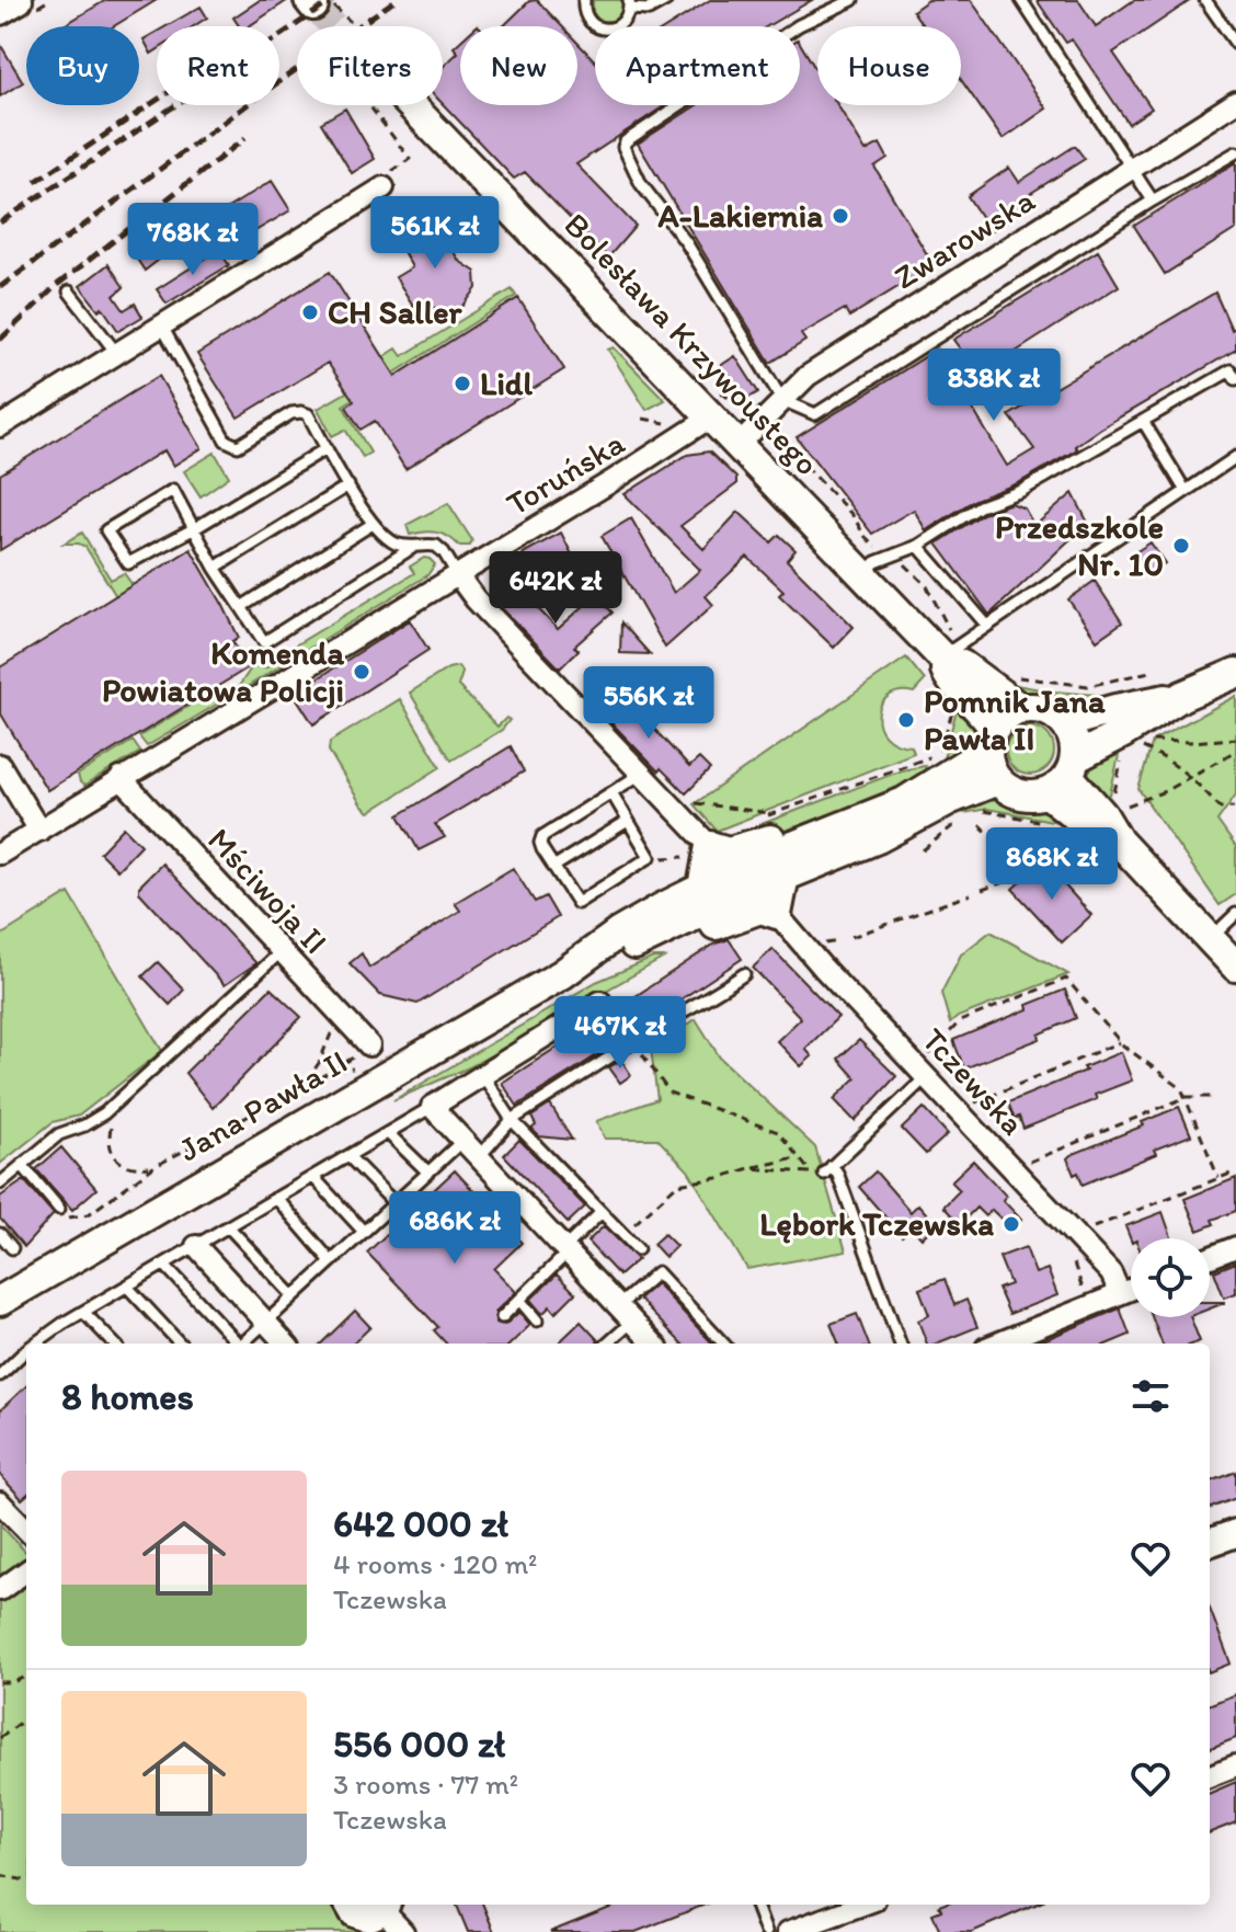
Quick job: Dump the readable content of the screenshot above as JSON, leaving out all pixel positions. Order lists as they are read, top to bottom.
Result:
{
  "streets": {
    "main road": ["Bolesława Krzywoustego", "Jana Pawła II"],
    "street": [
      "Zwarowska",
      "Toruńska",
      "Mściwoja II",
      "Tczewska"
    ]
  },
  "crossings": [
    ["Zwarowska", "Bolesława Krzywoustego"],
    ["Bolesława Krzywoustego", "Toruńska"],
    ["Bolesława Krzywoustego", "Jana Pawła II"],
    ["Toruńska", "Mściwoja II"]
  ],
  "places": [
    "A-Lakiernia",
    "CH Saller",
    "Lidl",
    "Przedszkole Nr. 10",
    "Komenda Powiatowa Policji",
    "Pomnik Jana Pawła II",
    "Lębork Tczewska"
  ],
  "page": {
    "chip": [
      "Buy",
      "Rent",
      "Filters",
      "New",
      "Apartment",
      "House"
    ],
    "price": [
      "561K zł",
      "768K zł",
      "838K zł",
      "642K zł",
      "556K zł",
      "868K zł",
      "467K zł",
      "686K zł"
    ],
    "heading": "8 homes",
    "list": [
      {
        "name": "642 000 zł",
        "note": "4 rooms · 120 m² · Tczewska"
      },
      {
        "name": "556 000 zł",
        "note": "3 rooms · 77 m² · Tczewska"
      }
    ]
  }
}
